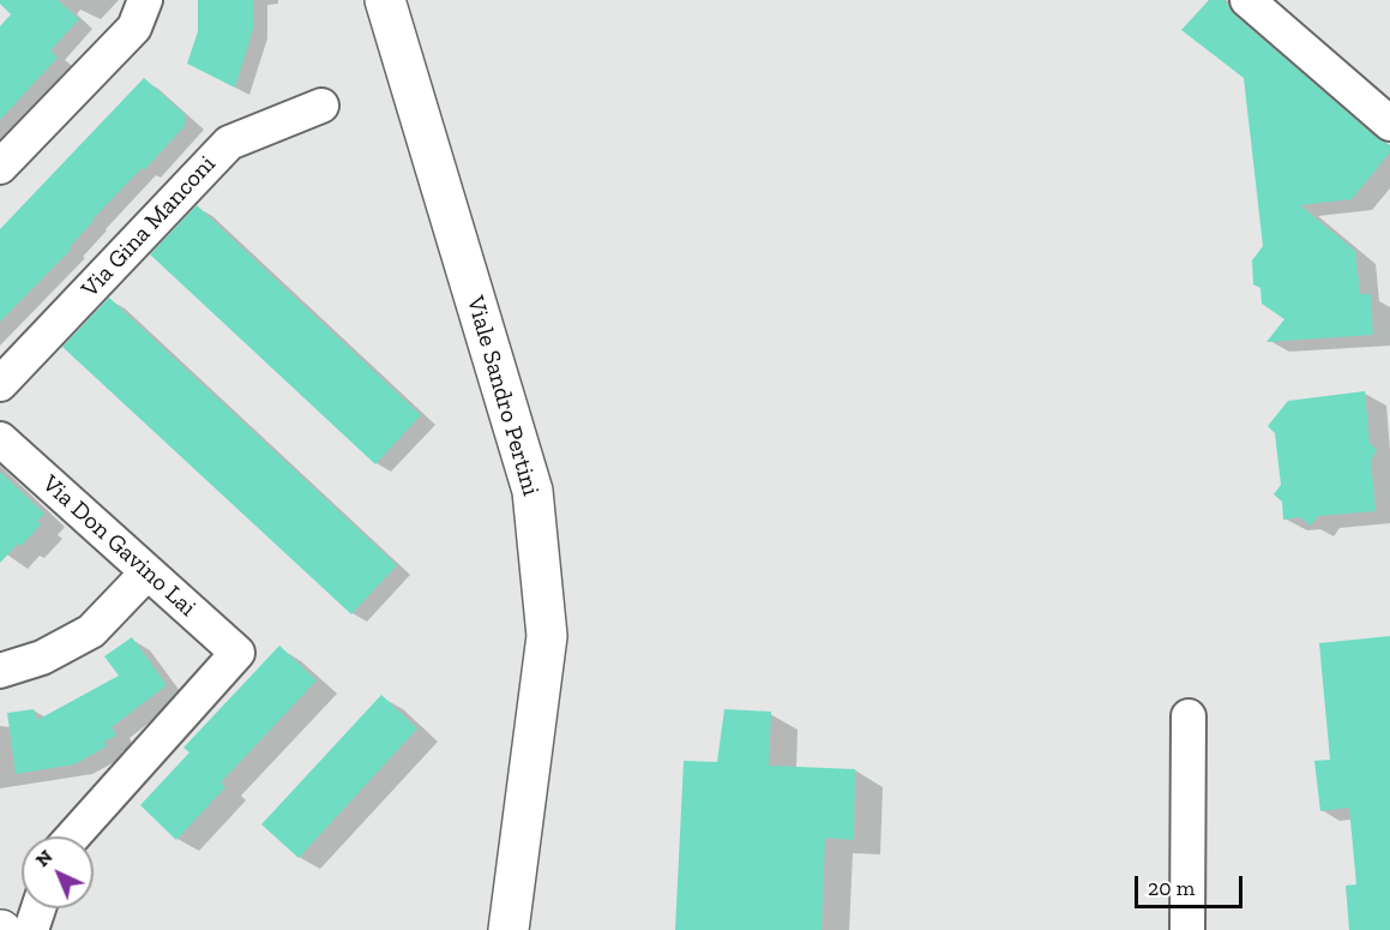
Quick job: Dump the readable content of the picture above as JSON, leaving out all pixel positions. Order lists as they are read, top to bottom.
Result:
{
  "streets": {
    "street": ["Via Gina Manconi", "Viale Sandro Pertini", "Via Don Gavino Lai"]
  },
  "scale_bar": "20 m",
  "north": "top left"
}
